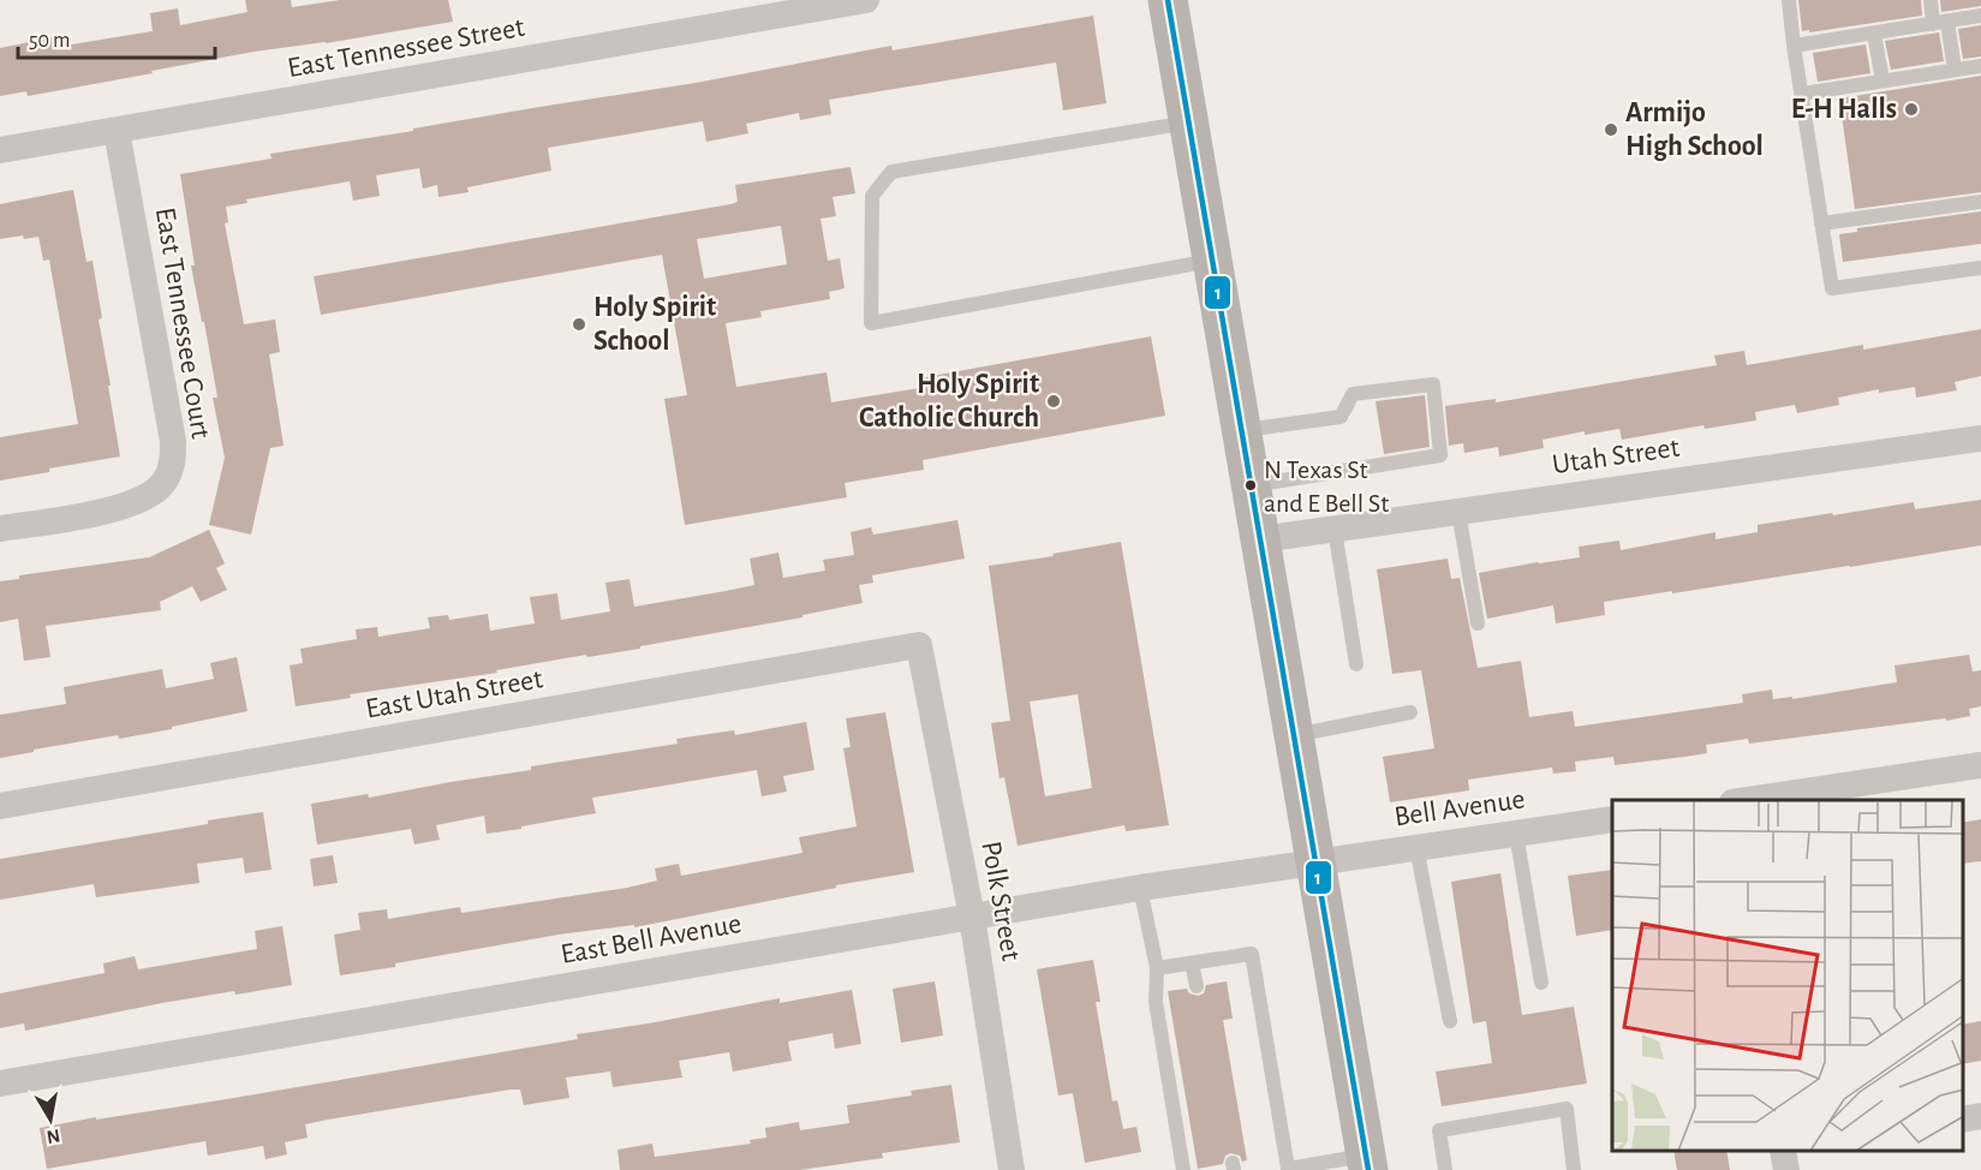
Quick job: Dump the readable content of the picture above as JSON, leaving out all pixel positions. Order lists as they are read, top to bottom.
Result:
{
  "streets": {
    "street": [
      "East Tennessee Street",
      "East Tennessee Court",
      "Utah Street",
      "East Utah Street",
      "Bell Avenue",
      "Polk Street",
      "East Bell Avenue"
    ]
  },
  "crossings": [
    ["East Tennessee Street", "East Tennessee Court"],
    ["East Utah Street", "Polk Street"],
    ["Bell Avenue", "East Bell Avenue"],
    ["Polk Street", "East Bell Avenue"]
  ],
  "places": [
    "E-H Halls",
    "Armijo High School",
    "Holy Spirit School",
    "Holy Spirit Catholic Church",
    "N Texas St and E Bell St"
  ],
  "lines": ["transit line 1"],
  "scale_bar": "50 m",
  "north": "bottom"
}
